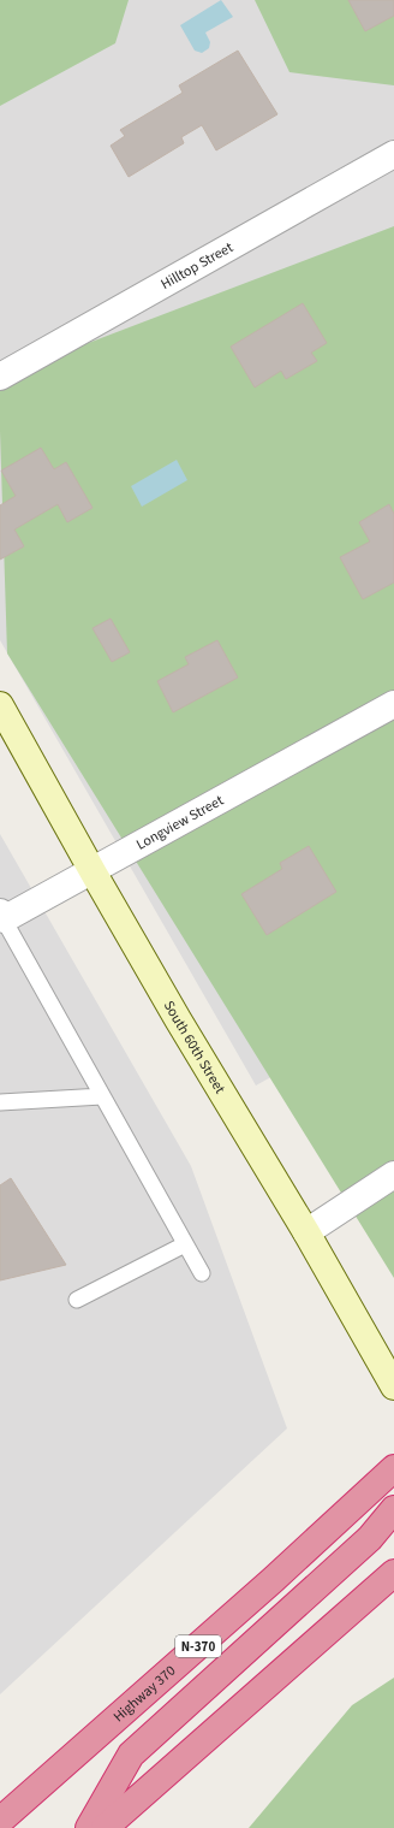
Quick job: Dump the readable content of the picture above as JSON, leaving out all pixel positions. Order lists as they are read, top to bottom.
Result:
{
  "streets": {
    "highway": ["N-370", "Highway 370"],
    "street": ["Hilltop Street", "Longview Street", "South 60th Street"]
  },
  "crossings": [
    ["Longview Street", "South 60th Street"]
  ]
}
